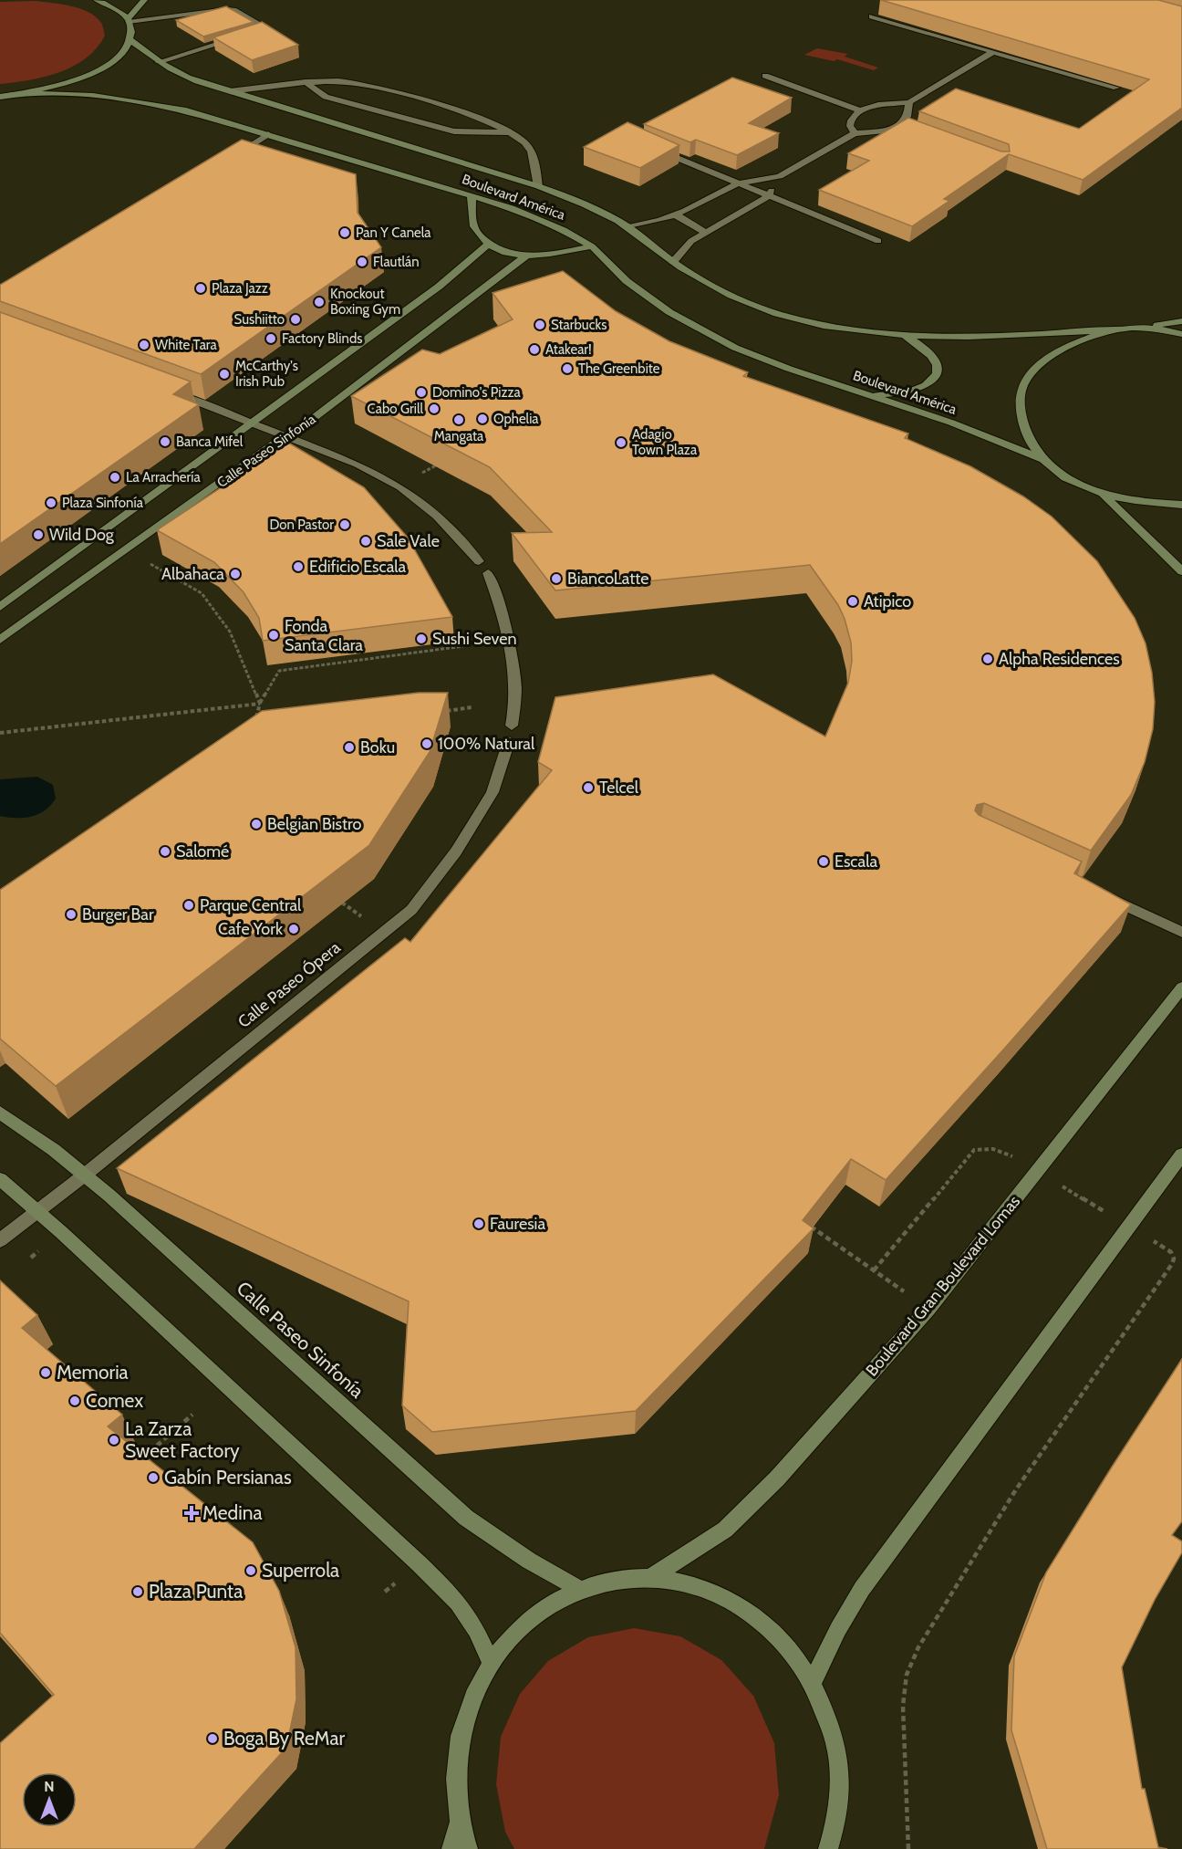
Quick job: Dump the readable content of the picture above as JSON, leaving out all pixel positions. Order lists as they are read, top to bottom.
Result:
{
  "streets": {
    "main road": ["Boulevard América", "Calle Paseo Sinfonía", "Boulevard Gran Boulevard Lomas"],
    "street": ["Calle Paseo Ópera"]
  },
  "crossings": [
    ["Calle Paseo Sinfonía", "Calle Paseo Ópera"]
  ],
  "places": {
    "other": [
      "Pan Y Canela",
      "Flautlán",
      "Plaza Jazz",
      "Knockout Boxing Gym",
      "Sushiitto",
      "Starbucks",
      "Factory Blinds",
      "White Tara",
      "Atakear!",
      "The Greenbite",
      "McCarthy's Irish Pub",
      "Domino's Pizza",
      "Cabo Grill",
      "Ophelia",
      "Mangata",
      "Banca Mifel",
      "Adagio Town Plaza",
      "La Arrachería",
      "Plaza Sinfonía",
      "Don Pastor",
      "Wild Dog",
      "Sale Vale",
      "Edificio Escala",
      "Albahaca",
      "BiancoLatte",
      "Atipico",
      "Fonda Santa Clara",
      "Sushi Seven",
      "Alpha Residences",
      "100% Natural",
      "Boku",
      "Telcel",
      "Belgian Bistro",
      "Salomé",
      "Escala",
      "Parque Central",
      "Burger Bar",
      "Cafe York",
      "Fauresia",
      "Memoria",
      "Comex",
      "La Zarza Sweet Factory",
      "Gabín Persianas",
      "Superrola",
      "Plaza Punta",
      "Boga By ReMar"
    ],
    "health": ["Medina"]
  },
  "north": "top"
}
